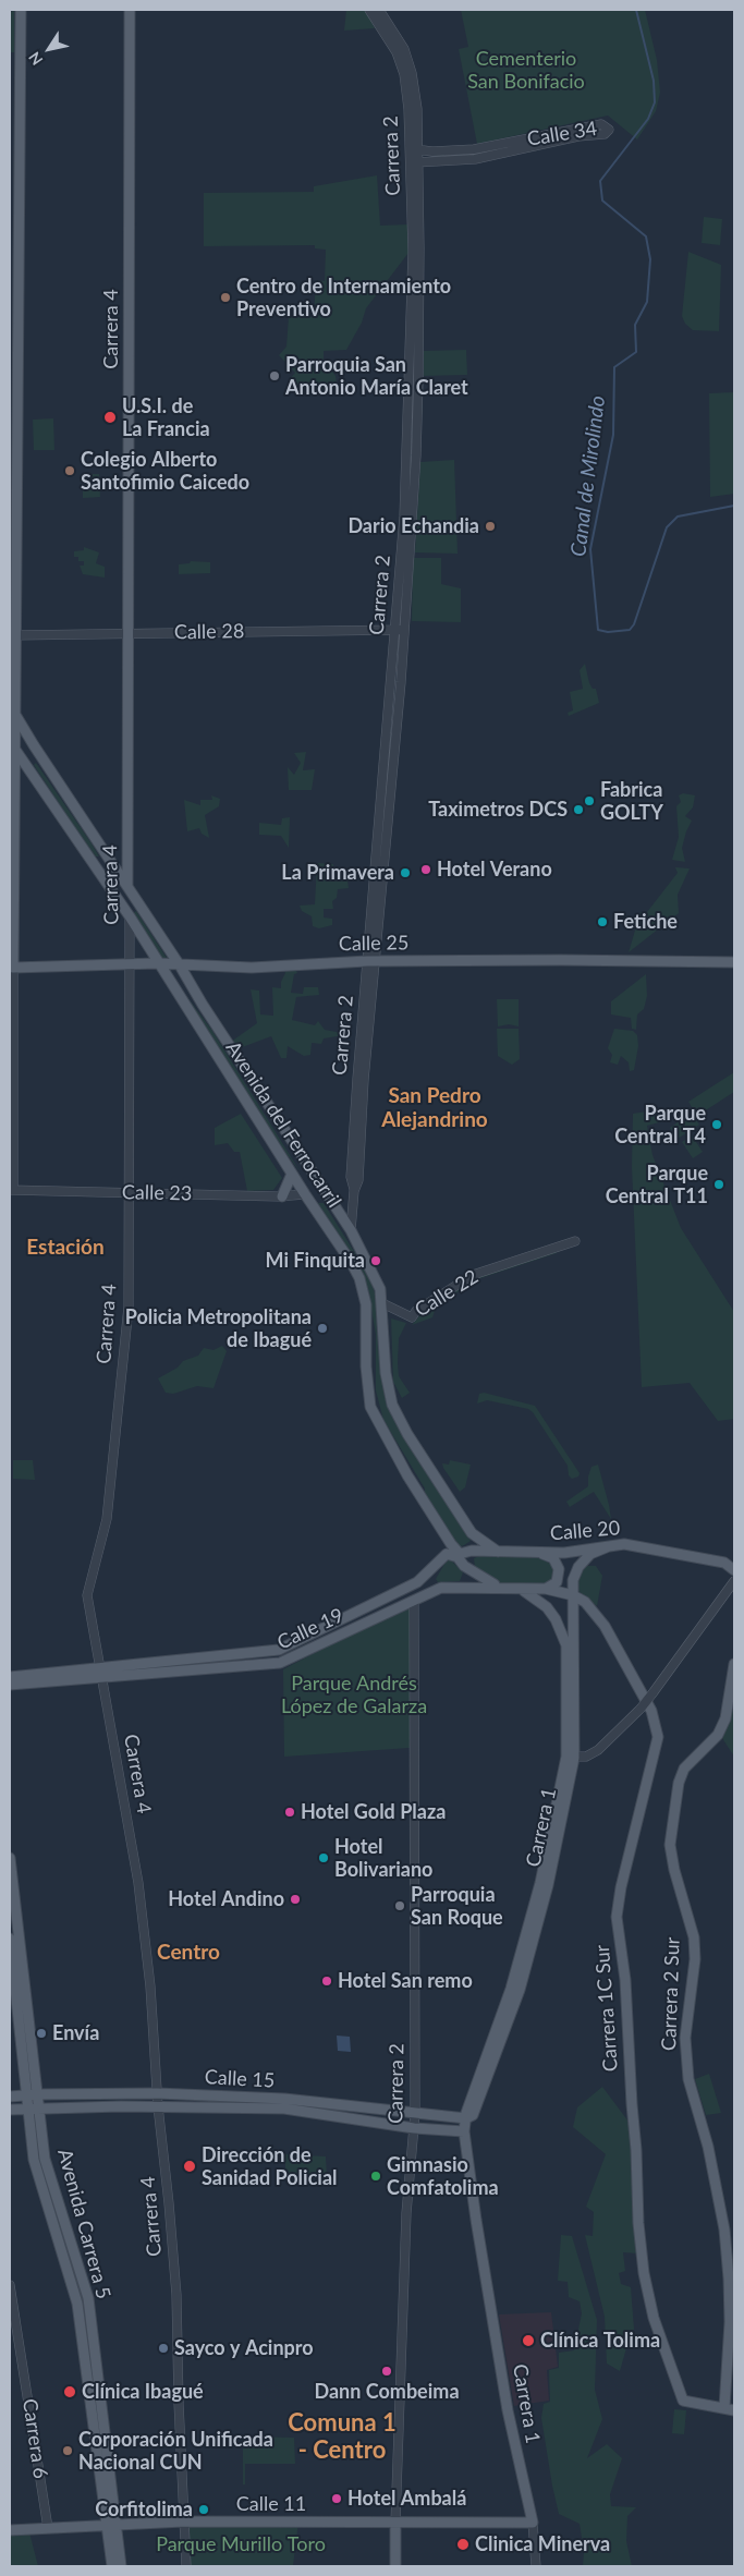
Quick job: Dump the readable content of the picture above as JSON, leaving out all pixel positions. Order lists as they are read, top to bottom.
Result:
{
  "streets": {
    "main road": [
      "Carrera 2",
      "Carrera 4",
      "Calle 25",
      "Avenida del Ferrocarril",
      "Calle 20",
      "Calle 19",
      "Carrera 1",
      "Carrera 2 Sur",
      "Carrera 1C Sur",
      "Calle 15",
      "Avenida Carrera 5",
      "Calle 11"
    ],
    "street": [
      "Calle 34",
      "Calle 28",
      "Calle 23",
      "Calle 22",
      "Carrera 6"
    ]
  },
  "crossings": [
    ["Calle 34", "Carrera 2"],
    ["Carrera 2", "Calle 28"],
    ["Carrera 2", "Calle 25"],
    ["Carrera 2", "Calle 19"],
    ["Carrera 2", "Calle 15"],
    ["Carrera 2", "Calle 11"],
    ["Carrera 4", "Calle 28"],
    ["Carrera 4", "Calle 25"],
    ["Carrera 4", "Avenida del Ferrocarril"],
    ["Carrera 4", "Calle 23"],
    ["Carrera 4", "Calle 19"],
    ["Carrera 4", "Calle 15"],
    ["Carrera 4", "Calle 11"],
    ["Calle 25", "Avenida del Ferrocarril"],
    ["Avenida del Ferrocarril", "Calle 23"],
    ["Avenida del Ferrocarril", "Calle 20"],
    ["Avenida del Ferrocarril", "Calle 19"],
    ["Calle 20", "Carrera 1"],
    ["Calle 19", "Carrera 1"],
    ["Calle 19", "Carrera 1C Sur"],
    ["Carrera 1", "Calle 15"],
    ["Carrera 1", "Calle 11"],
    ["Carrera 2 Sur", "Carrera 1C Sur"],
    ["Calle 15", "Avenida Carrera 5"],
    ["Avenida Carrera 5", "Calle 11"],
    ["Carrera 6", "Calle 11"]
  ],
  "districts": [
    "San Pedro Alejandrino",
    "Estación",
    "Centro",
    "Comuna 1 - Centro"
  ],
  "water": ["Canal de Mirolindo"],
  "parks": ["Cementerio San Bonifacio", "Parque Andrés López de Galarza", "Parque Murillo Toro"],
  "places": [
    "Centro de Internamiento Preventivo",
    "Parroquia San Antonio María Claret",
    "U.S.I. de La Francia",
    "Colegio Alberto Santofimio Caicedo",
    "Dario Echandia",
    "Fabrica GOLTY",
    "Taximetros DCS",
    "Hotel Verano",
    "La Primavera",
    "Fetiche",
    "Parque Central T4",
    "Parque Central T11",
    "Mi Finquita",
    "Policia Metropolitana de Ibagué",
    "Hotel Gold Plaza",
    "Hotel Bolivariano",
    "Hotel Andino",
    "Parroquia San Roque",
    "Hotel San remo",
    "Envía",
    "Dirección de Sanidad Policial",
    "Gimnasio Comfatolima",
    "Clínica Tolima",
    "Sayco y Acinpro",
    "Dann Combeima",
    "Clínica Ibagué",
    "Corporación Unificada Nacional CUN",
    "Hotel Ambalá",
    "Corfitolima",
    "Clinica Minerva"
  ],
  "north": "bottom left"
}
